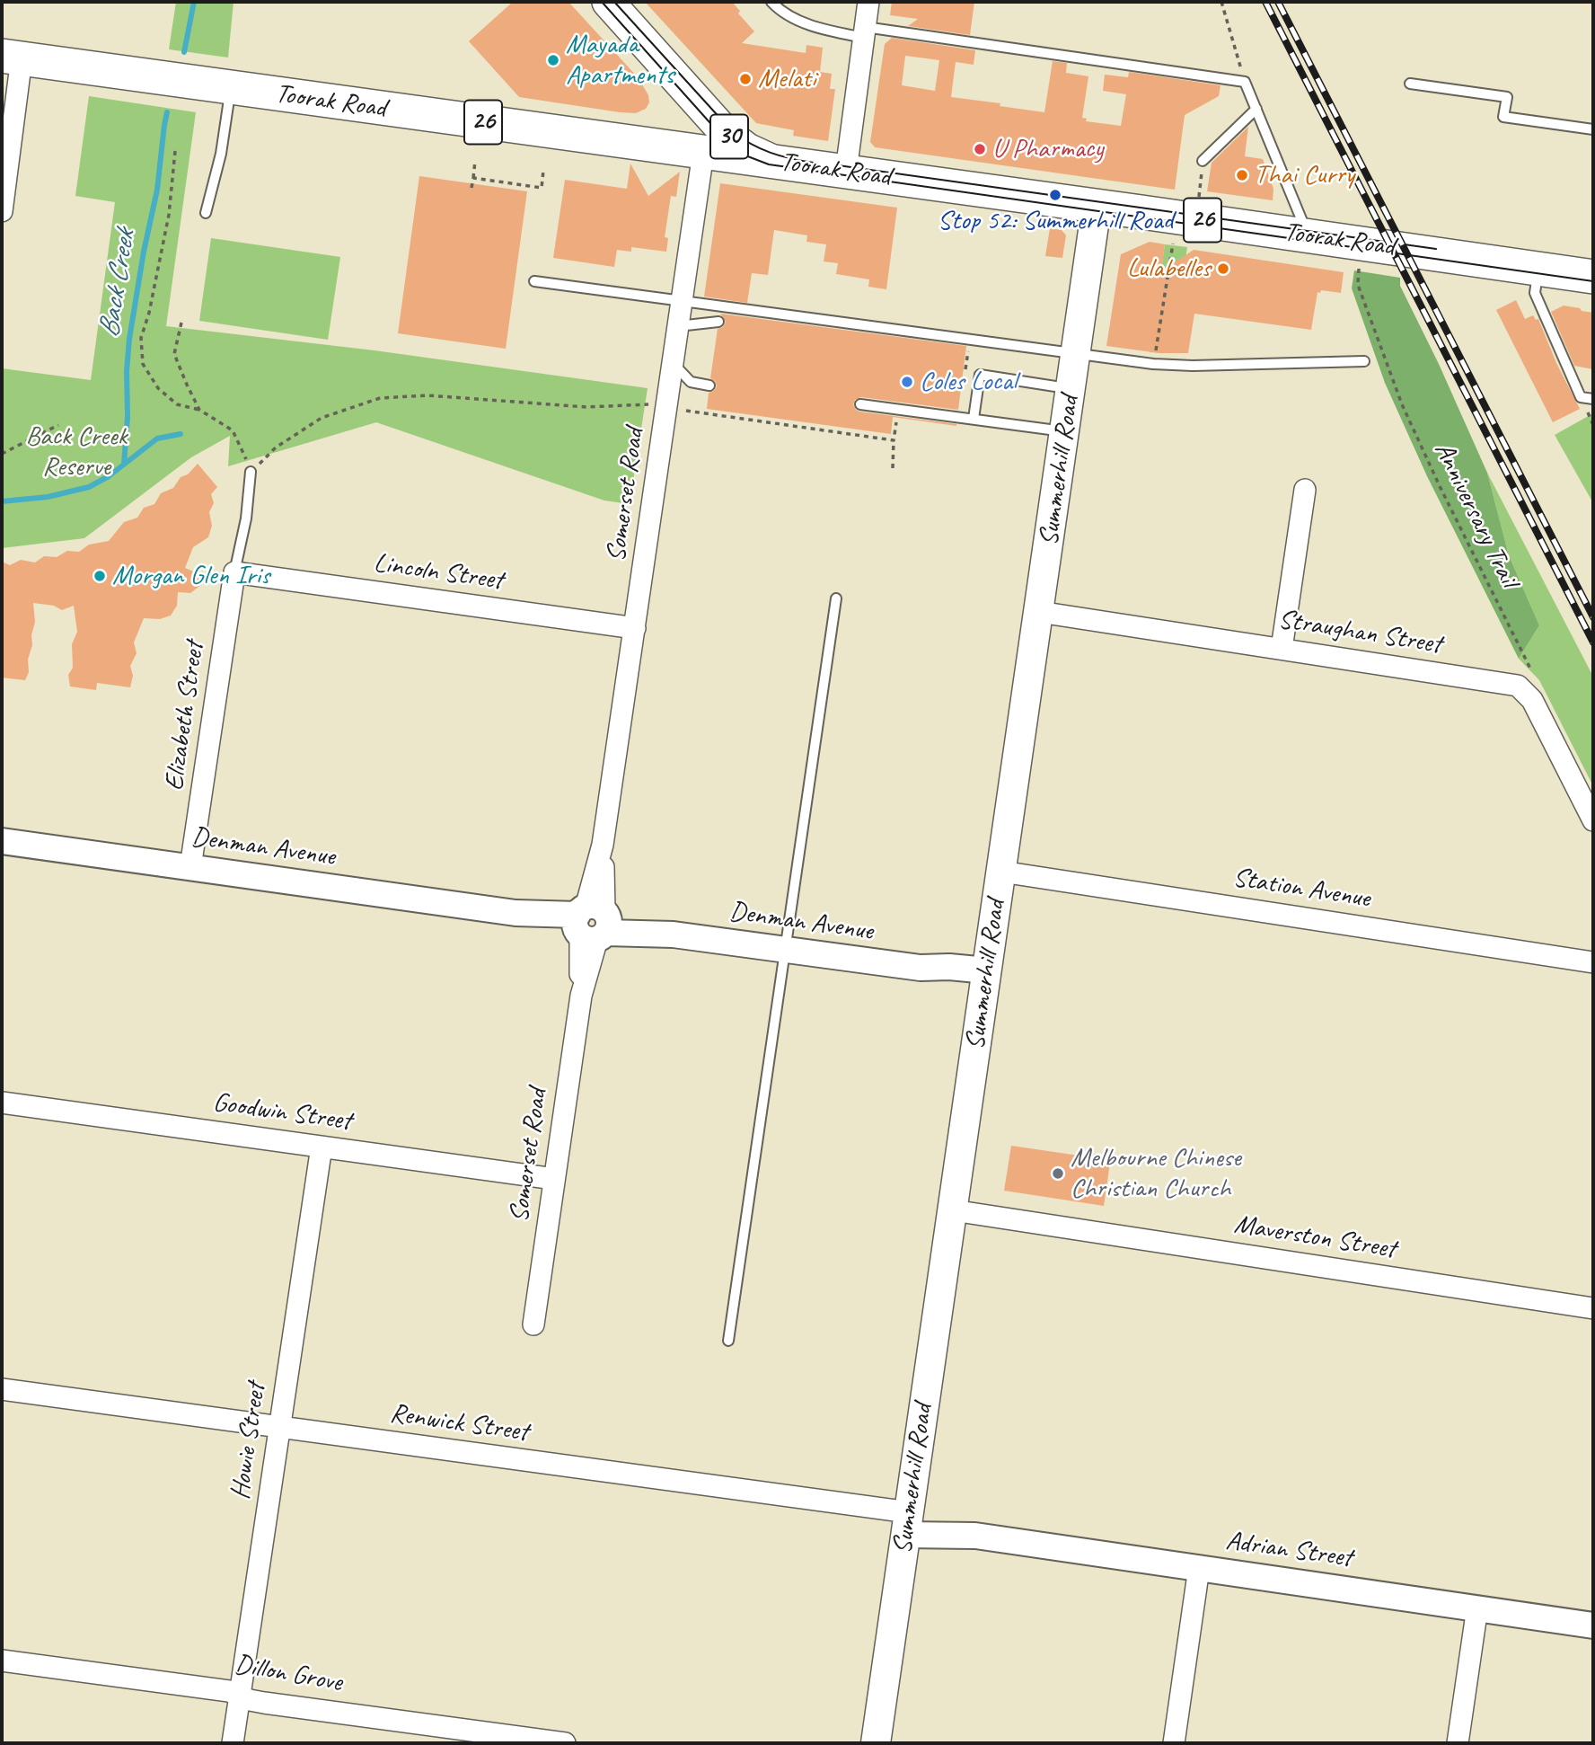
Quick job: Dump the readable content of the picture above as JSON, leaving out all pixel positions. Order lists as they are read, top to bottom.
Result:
{
  "streets": {
    "highway": ["Toorak Road", "26"],
    "main road": ["30", "Summerhill Road"],
    "street": [
      "Somerset Road",
      "Lincoln Street",
      "Straughan Street",
      "Elizabeth Street",
      "Denman Avenue",
      "Station Avenue",
      "Goodwin Street",
      "Maverston Street",
      "Renwick Street",
      "Howie Street",
      "Adrian Street",
      "Dillon Grove"
    ],
    "path": ["Anniversary Trail"]
  },
  "crossings": [
    ["Toorak Road", "30"],
    ["Toorak Road", "Summerhill Road"],
    ["Toorak Road", "Somerset Road"],
    ["Summerhill Road", "Straughan Street"],
    ["Summerhill Road", "Denman Avenue"],
    ["Summerhill Road", "Station Avenue"],
    ["Summerhill Road", "Maverston Street"],
    ["Summerhill Road", "Renwick Street"],
    ["Summerhill Road", "Adrian Street"],
    ["Somerset Road", "Lincoln Street"],
    ["Somerset Road", "Denman Avenue"],
    ["Somerset Road", "Goodwin Street"],
    ["Lincoln Street", "Elizabeth Street"],
    ["Elizabeth Street", "Denman Avenue"],
    ["Goodwin Street", "Howie Street"],
    ["Renwick Street", "Howie Street"],
    ["Renwick Street", "Adrian Street"],
    ["Howie Street", "Dillon Grove"]
  ],
  "water": ["Back Creek"],
  "parks": ["Back Creek Reserve"],
  "places": [
    "Mayada Apartments",
    "Melati",
    "U Pharmacy",
    "Thai Curry",
    "Stop 52: Summerhill Road",
    "Lulabelles",
    "Coles Local",
    "Morgan Glen Iris",
    "Melbourne Chinese Christian Church"
  ]
}
